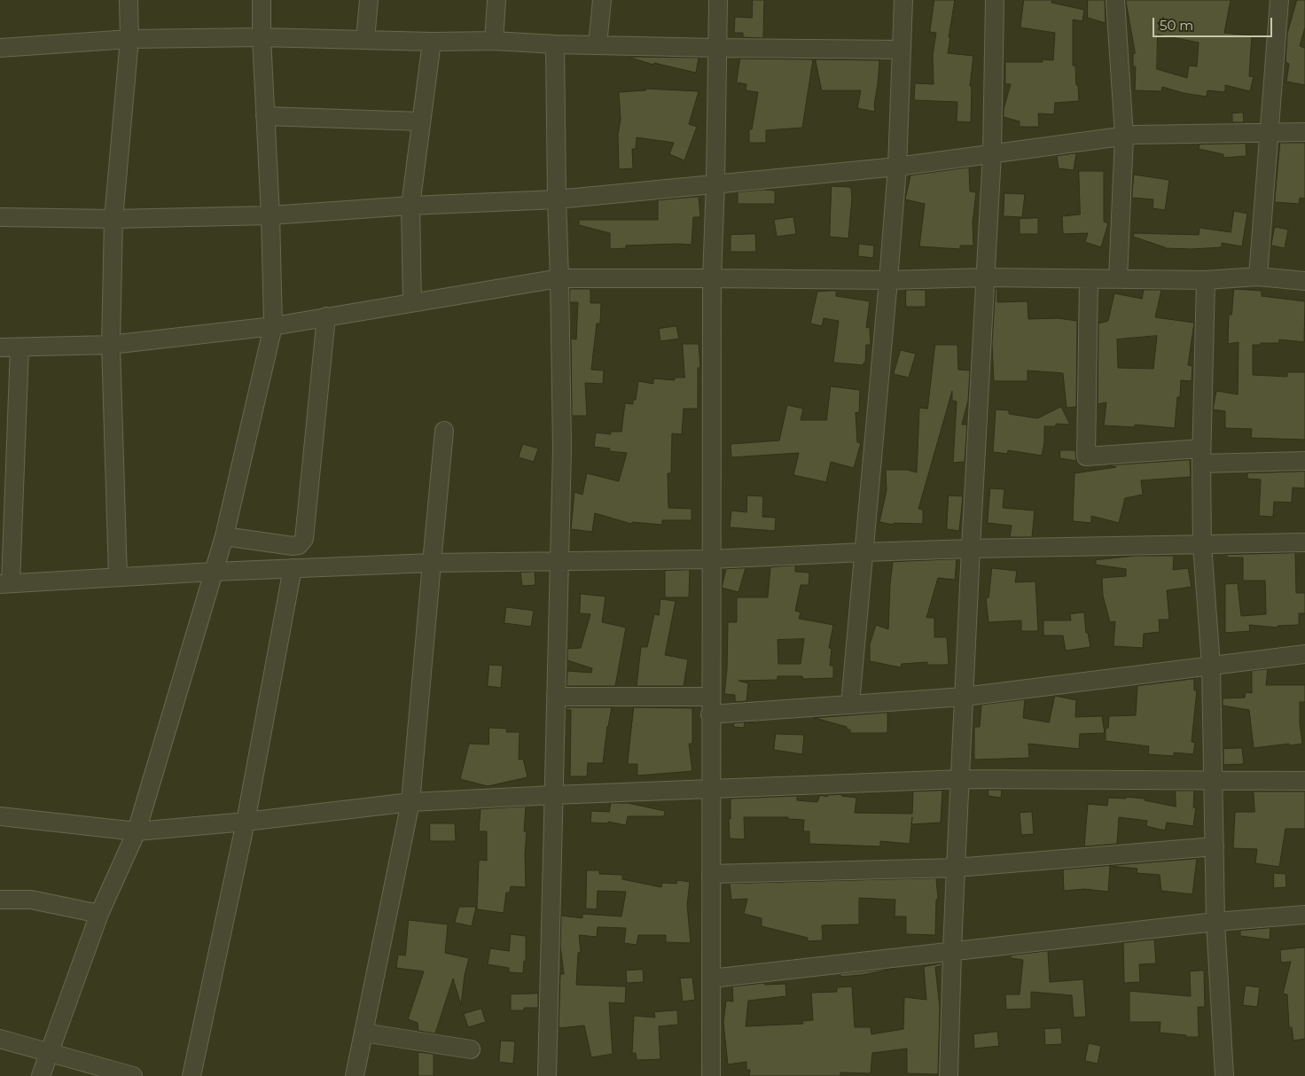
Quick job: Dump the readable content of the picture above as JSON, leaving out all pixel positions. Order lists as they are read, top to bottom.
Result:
{
  "scale_bar": "50 m"
}
